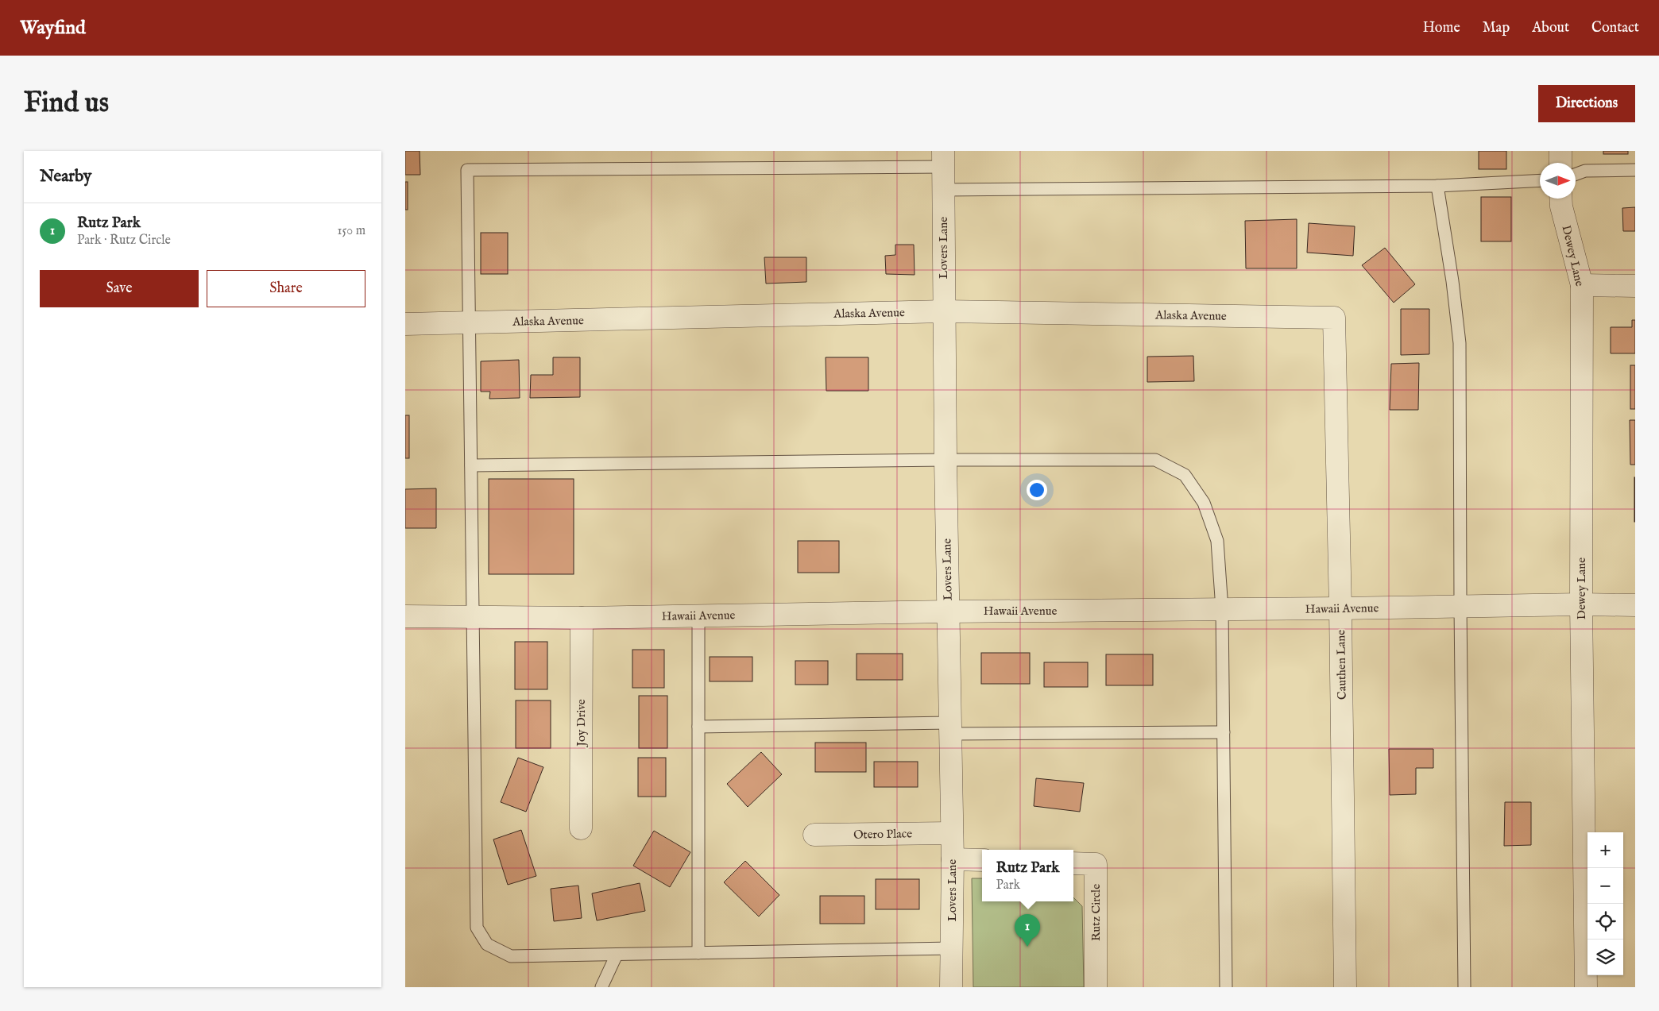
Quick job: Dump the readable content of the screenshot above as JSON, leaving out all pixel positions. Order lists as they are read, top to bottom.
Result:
{
  "streets": {
    "street": [
      "Lovers Lane",
      "Dewey Lane",
      "Alaska Avenue",
      "Hawaii Avenue",
      "Cauthen Lane",
      "Joy Drive",
      "Otero Place",
      "Rutz Circle"
    ]
  },
  "crossings": [
    ["Lovers Lane", "Alaska Avenue"],
    ["Lovers Lane", "Hawaii Avenue"],
    ["Lovers Lane", "Otero Place"],
    ["Dewey Lane", "Hawaii Avenue"],
    ["Alaska Avenue", "Cauthen Lane"],
    ["Hawaii Avenue", "Cauthen Lane"],
    ["Hawaii Avenue", "Joy Drive"]
  ],
  "north": "right",
  "page": {
    "header": "Wayfind",
    "nav": [
      "Home",
      "Map",
      "About",
      "Contact"
    ],
    "buttons": [
      "Directions",
      ["Save", "Share"]
    ],
    "title": "Find us",
    "heading": "Nearby",
    "list": [
      {
        "mark": "1",
        "name": "Rutz Park",
        "note": "Park · Rutz Circle",
        "value": "150 m"
      }
    ],
    "map_buttons": ["+", "−"],
    "popup": ["Rutz Park", "Park"],
    "pins": "1"
  }
}
